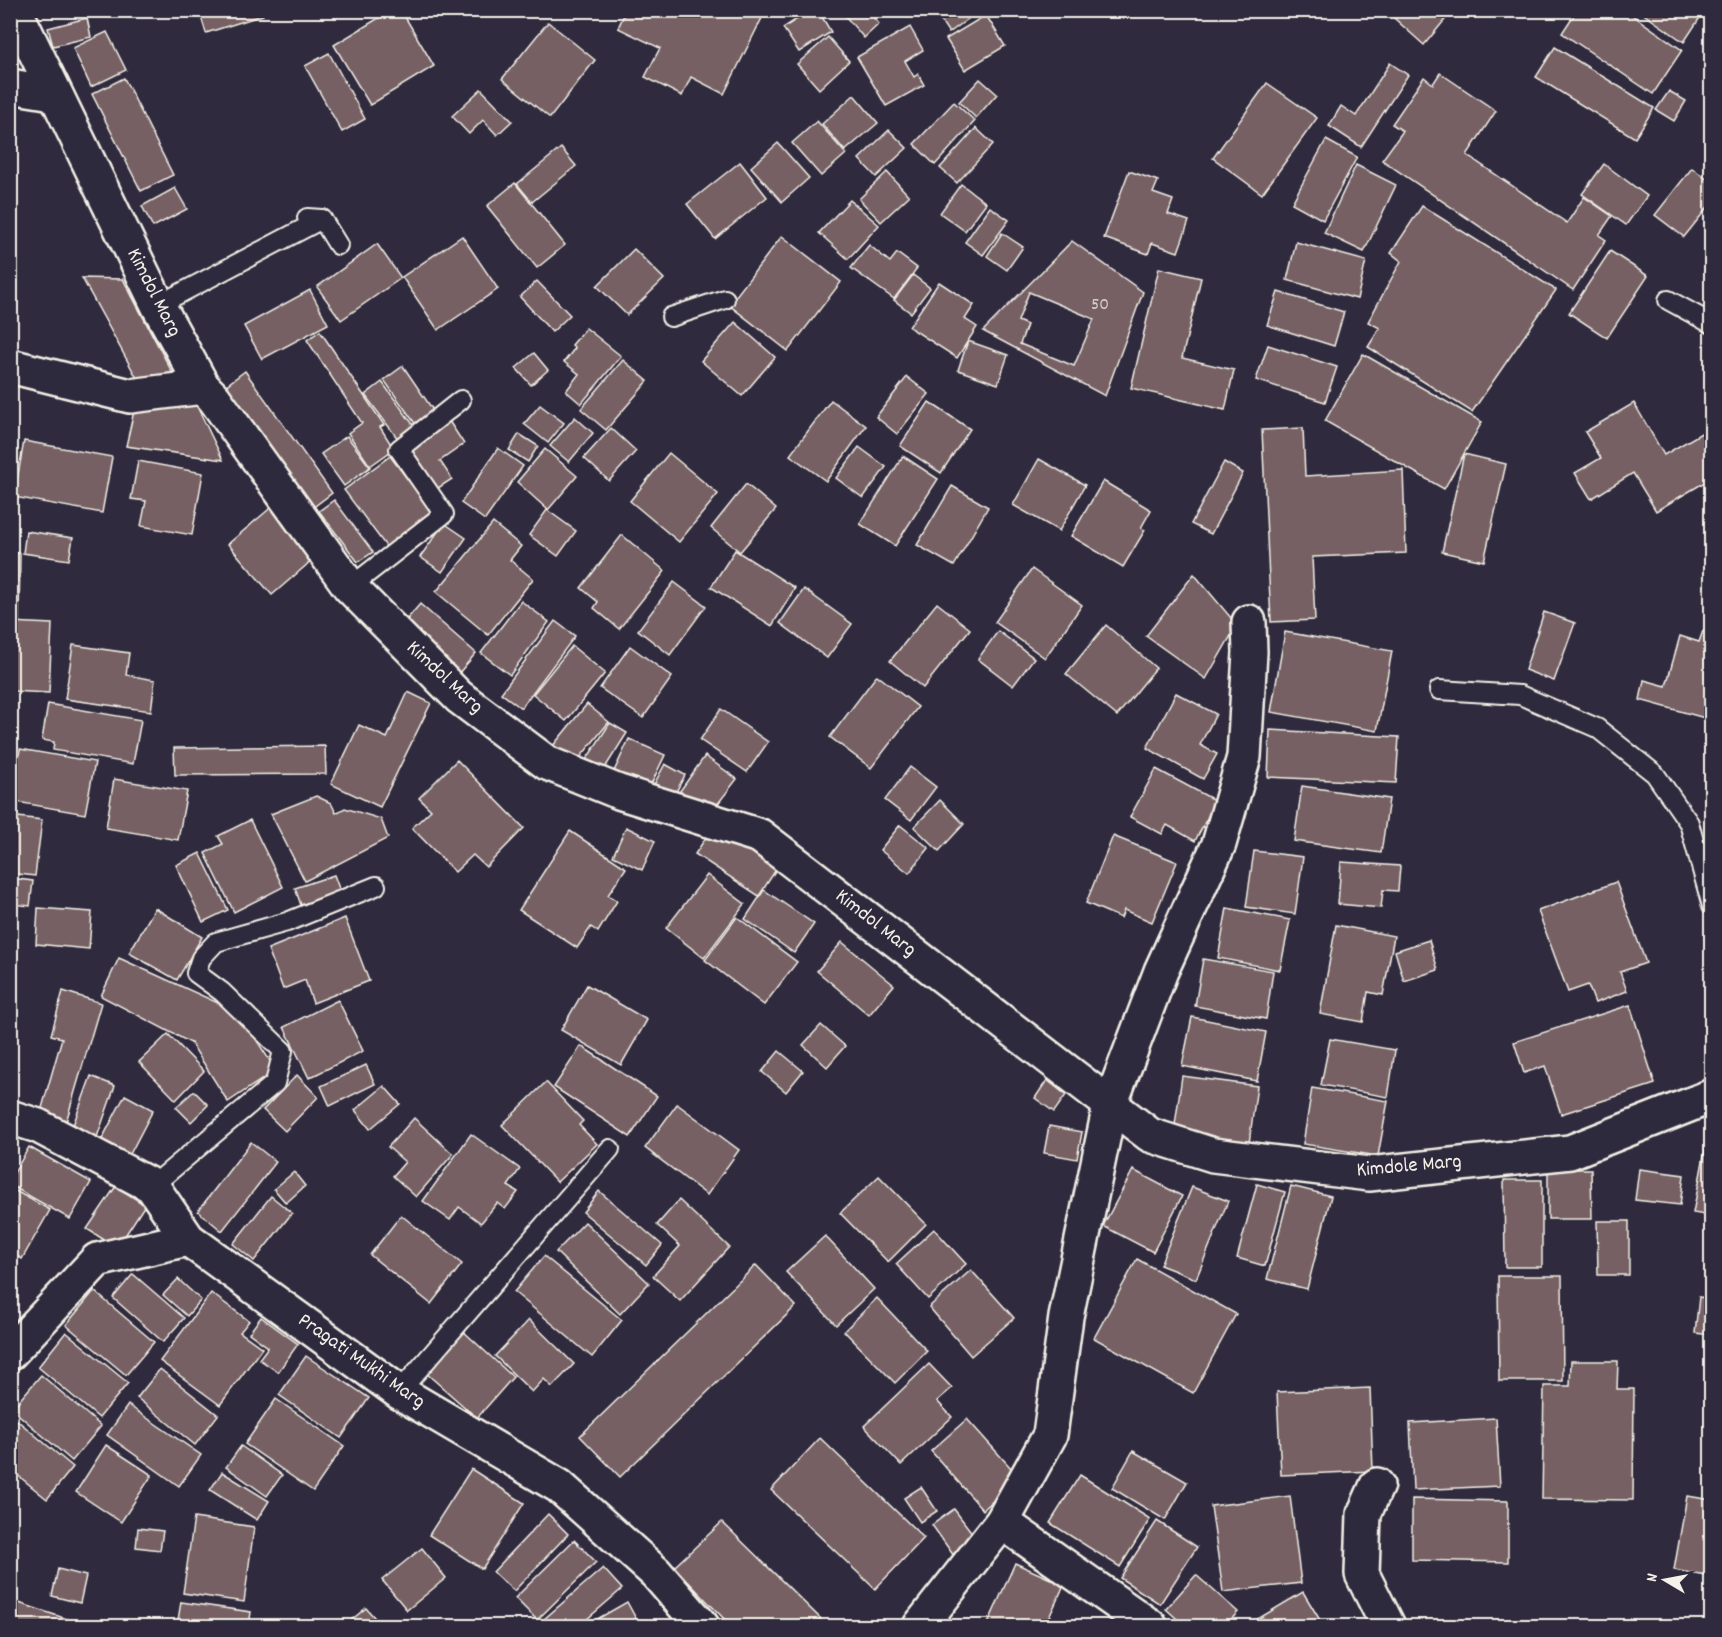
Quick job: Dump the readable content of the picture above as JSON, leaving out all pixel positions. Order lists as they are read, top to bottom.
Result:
{
  "streets": {
    "street": ["Kimdol Marg", "Kimdole Marg", "Pragati Mukhi Marg"]
  },
  "crossings": [
    ["Kimdol Marg", "Kimdole Marg"]
  ],
  "house_numbers": ["50"],
  "north": "left"
}
